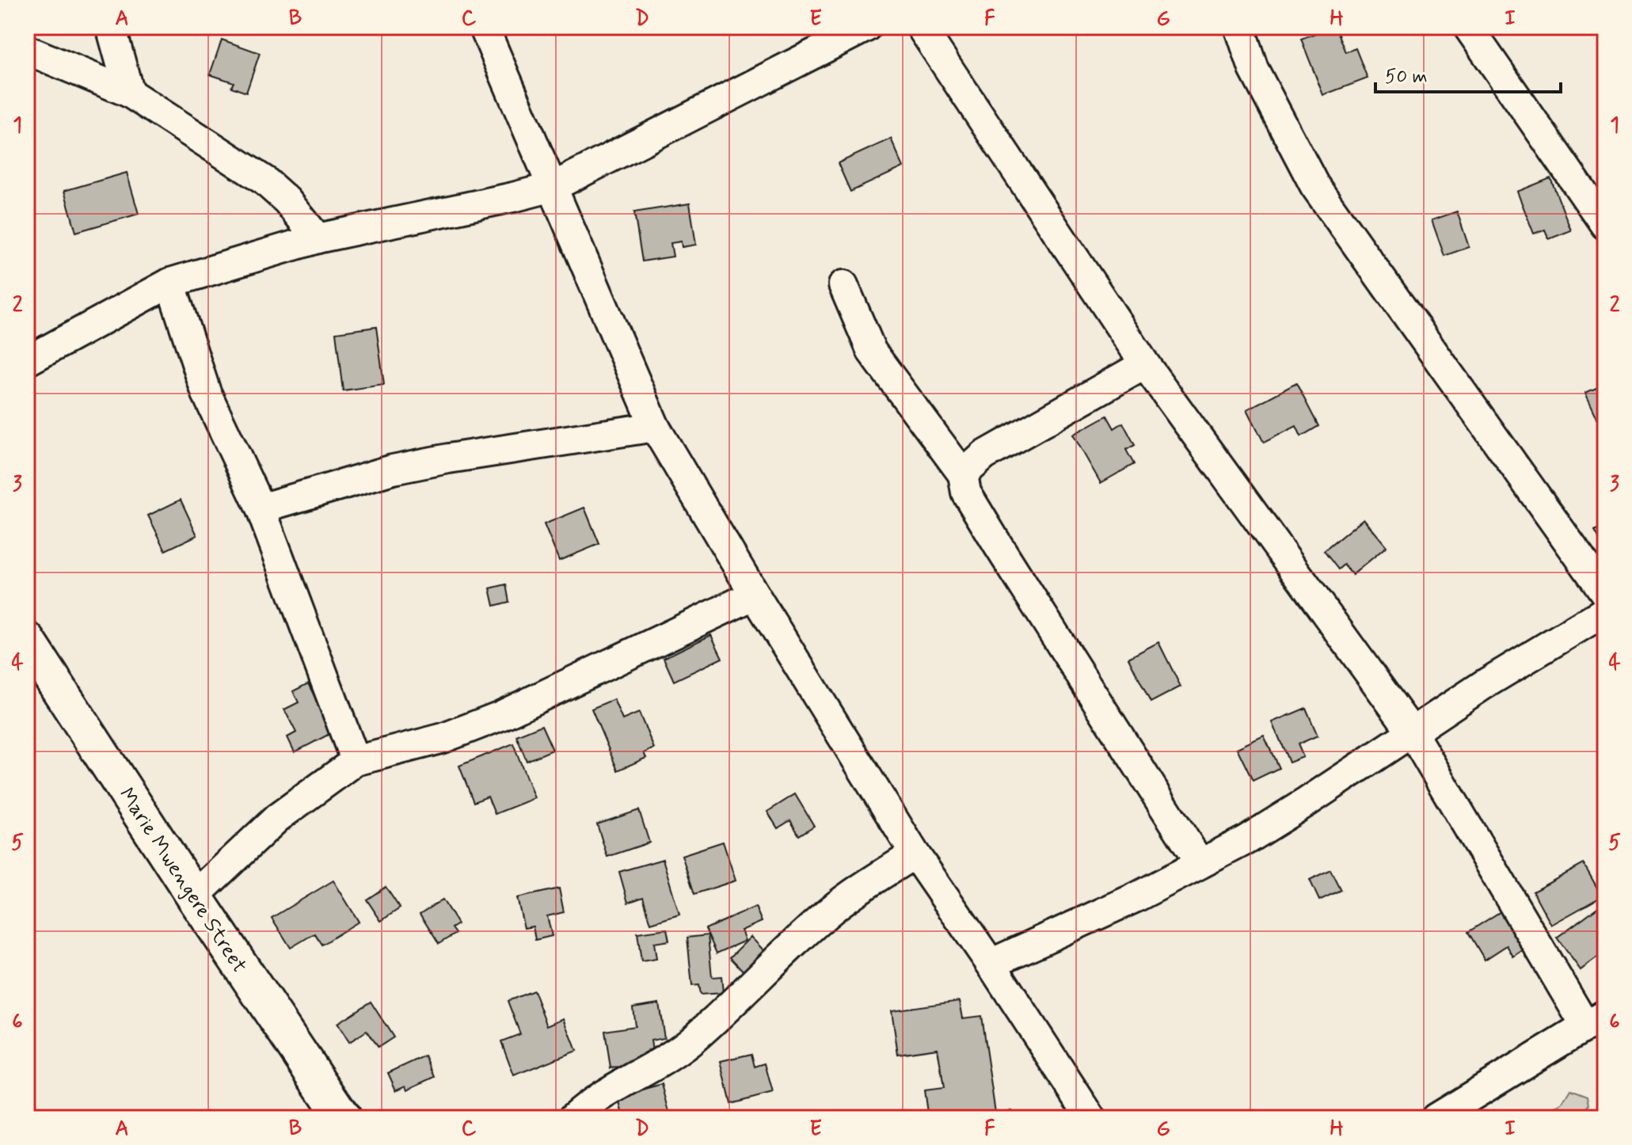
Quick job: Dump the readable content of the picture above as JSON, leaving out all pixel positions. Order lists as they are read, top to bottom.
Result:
{
  "streets": {
    "main road": ["Marie Mwengere Street"]
  },
  "scale_bar": "50 m",
  "grid": {
    "columns": [
      "A",
      "B",
      "C",
      "D",
      "E",
      "F",
      "G",
      "H",
      "I"
    ],
    "rows": [
      "1",
      "2",
      "3",
      "4",
      "5",
      "6"
    ]
  }
}
